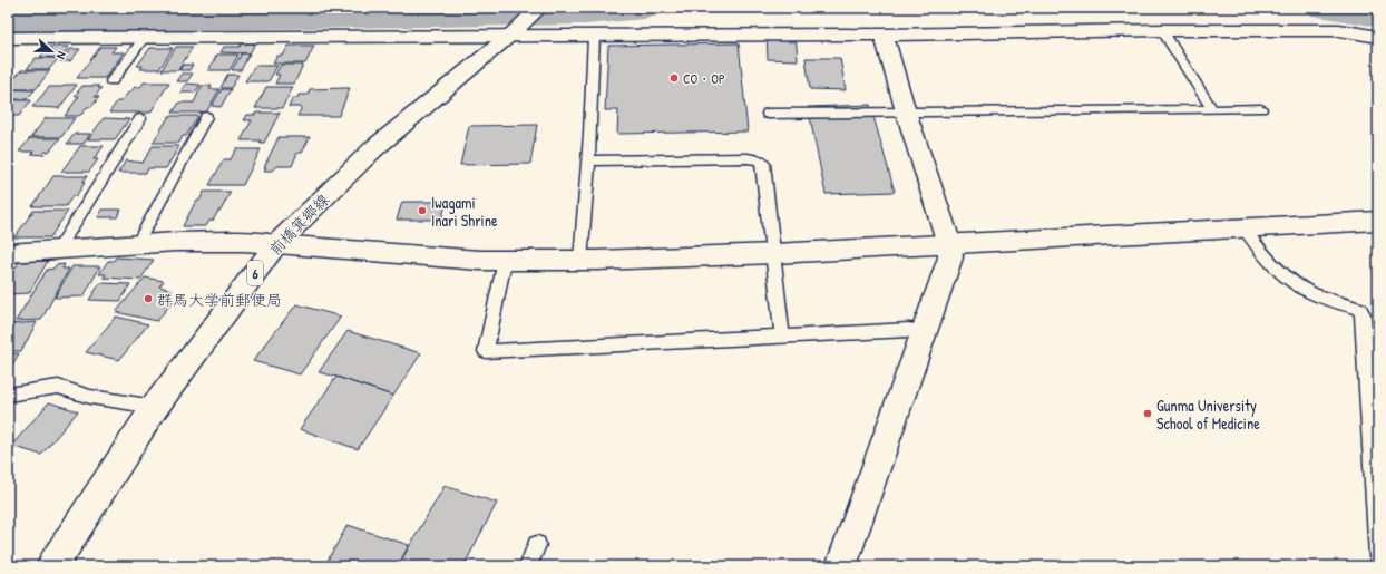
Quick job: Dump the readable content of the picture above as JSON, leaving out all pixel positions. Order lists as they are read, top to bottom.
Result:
{
  "streets": {
    "street": ["前橋箕郷線", "6"]
  },
  "crossings": [
    ["前橋箕郷線", "6"]
  ],
  "places": [
    "CO・OP",
    "Iwagami Inari Shrine",
    "群馬大学前郵便局",
    "Gunma University School of Medicine"
  ],
  "north": "right"
}
